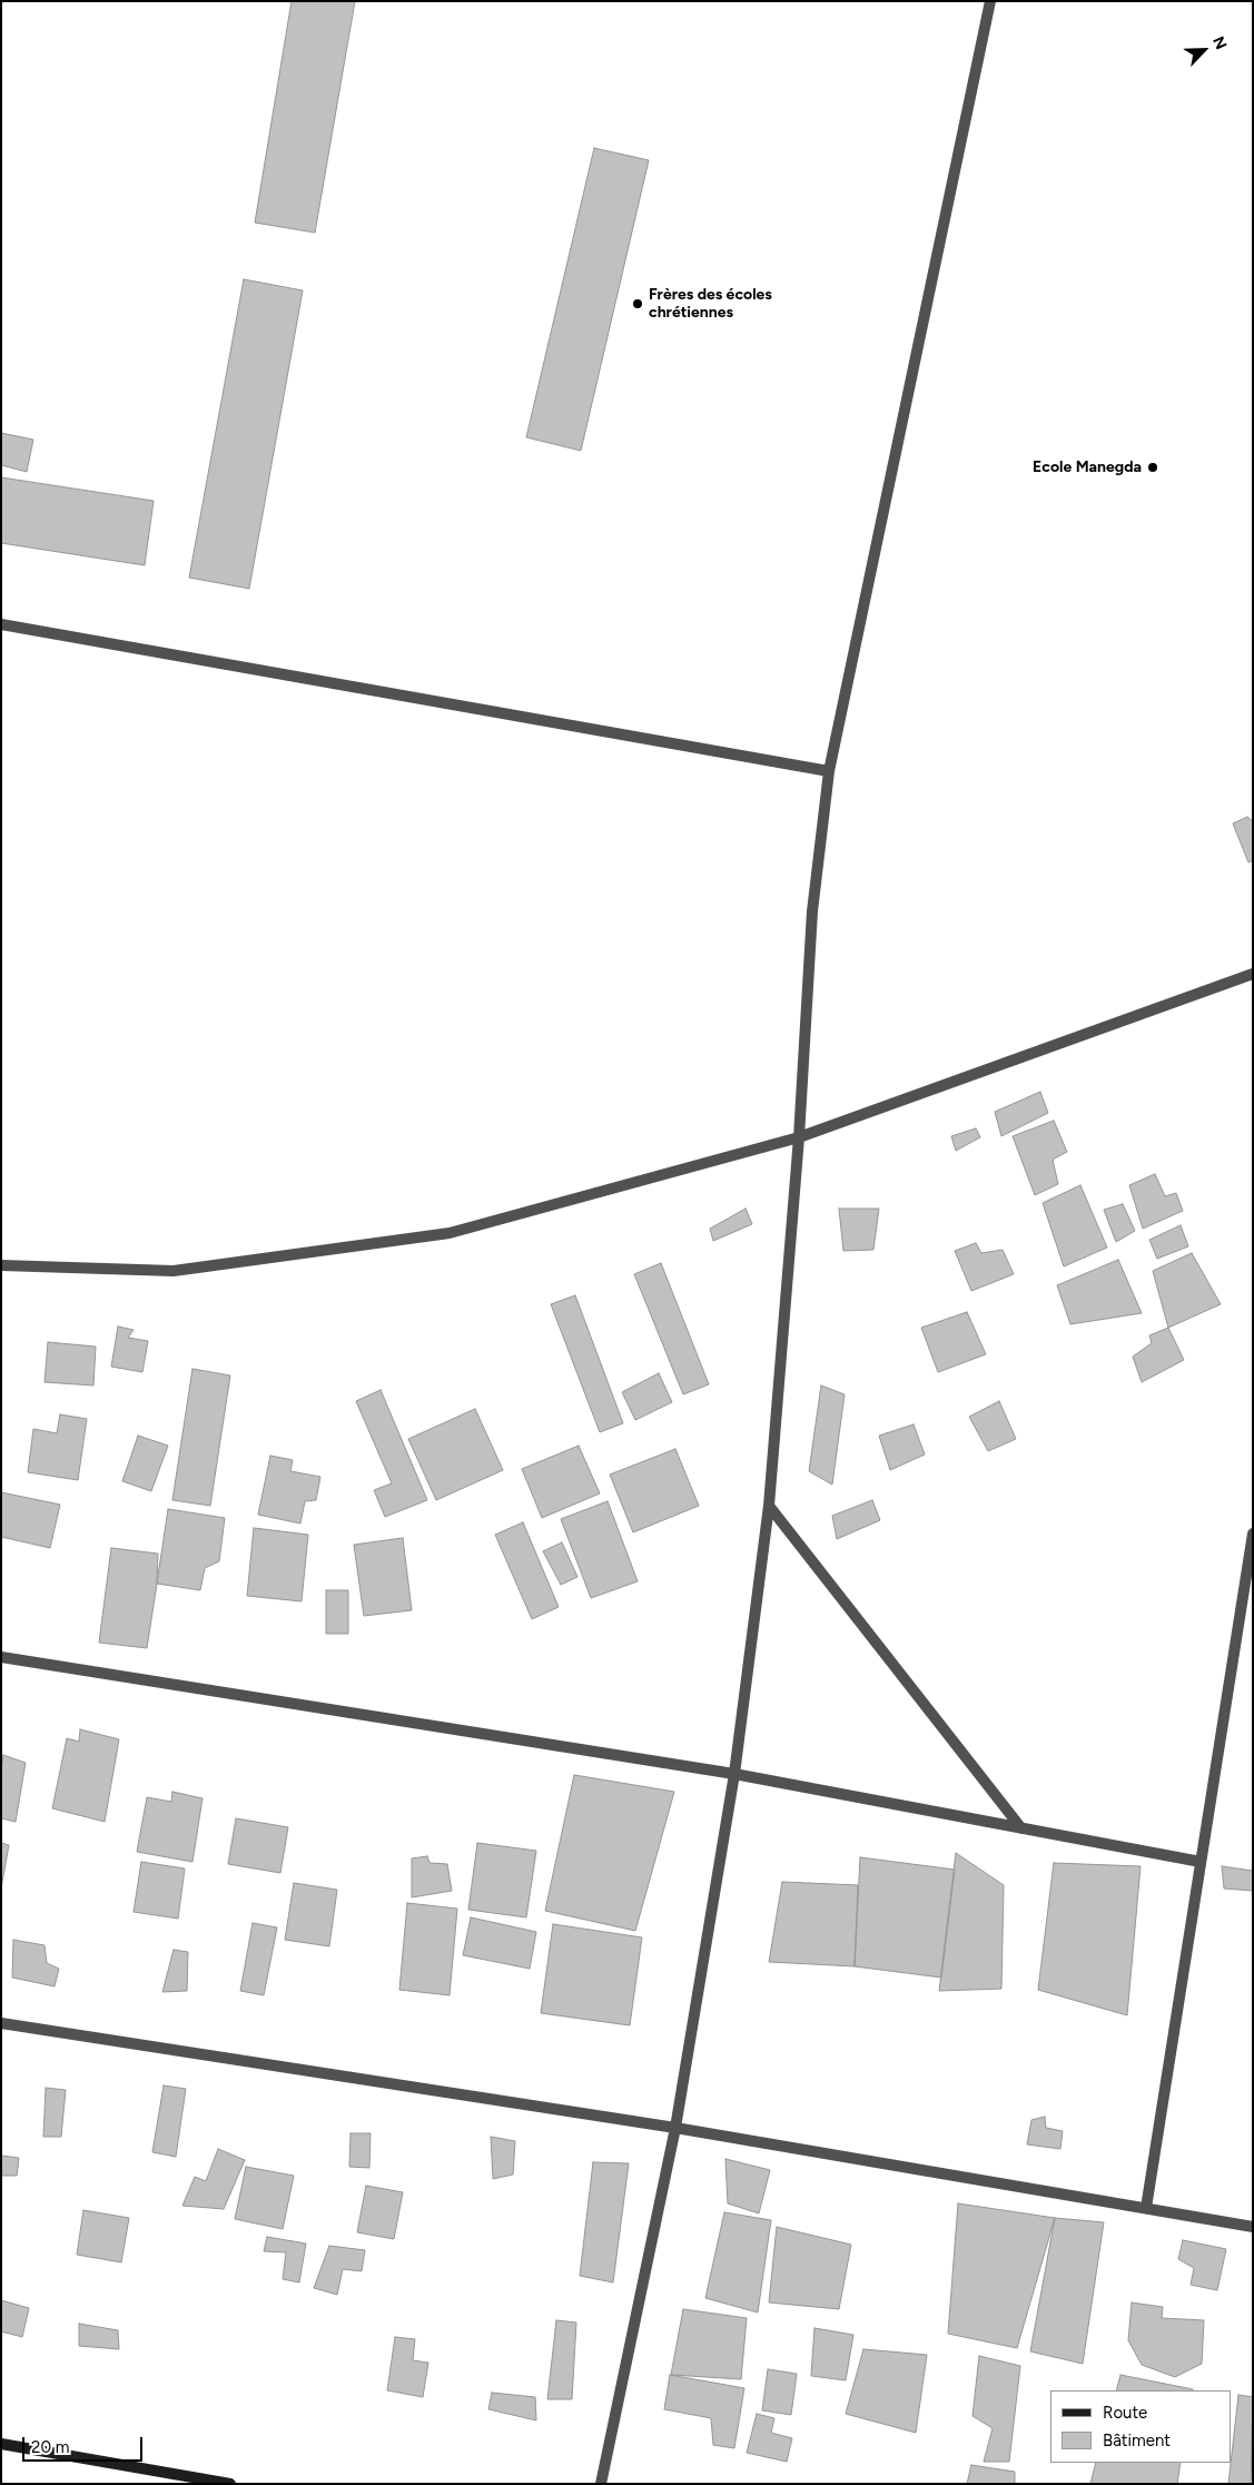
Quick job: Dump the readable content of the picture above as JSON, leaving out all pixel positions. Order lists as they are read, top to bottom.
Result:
{
  "places": ["Frères des écoles chrétiennes", "Ecole Manegda"],
  "legend": ["Route", "Bâtiment"],
  "scale_bar": "20 m",
  "north": "top right"
}
